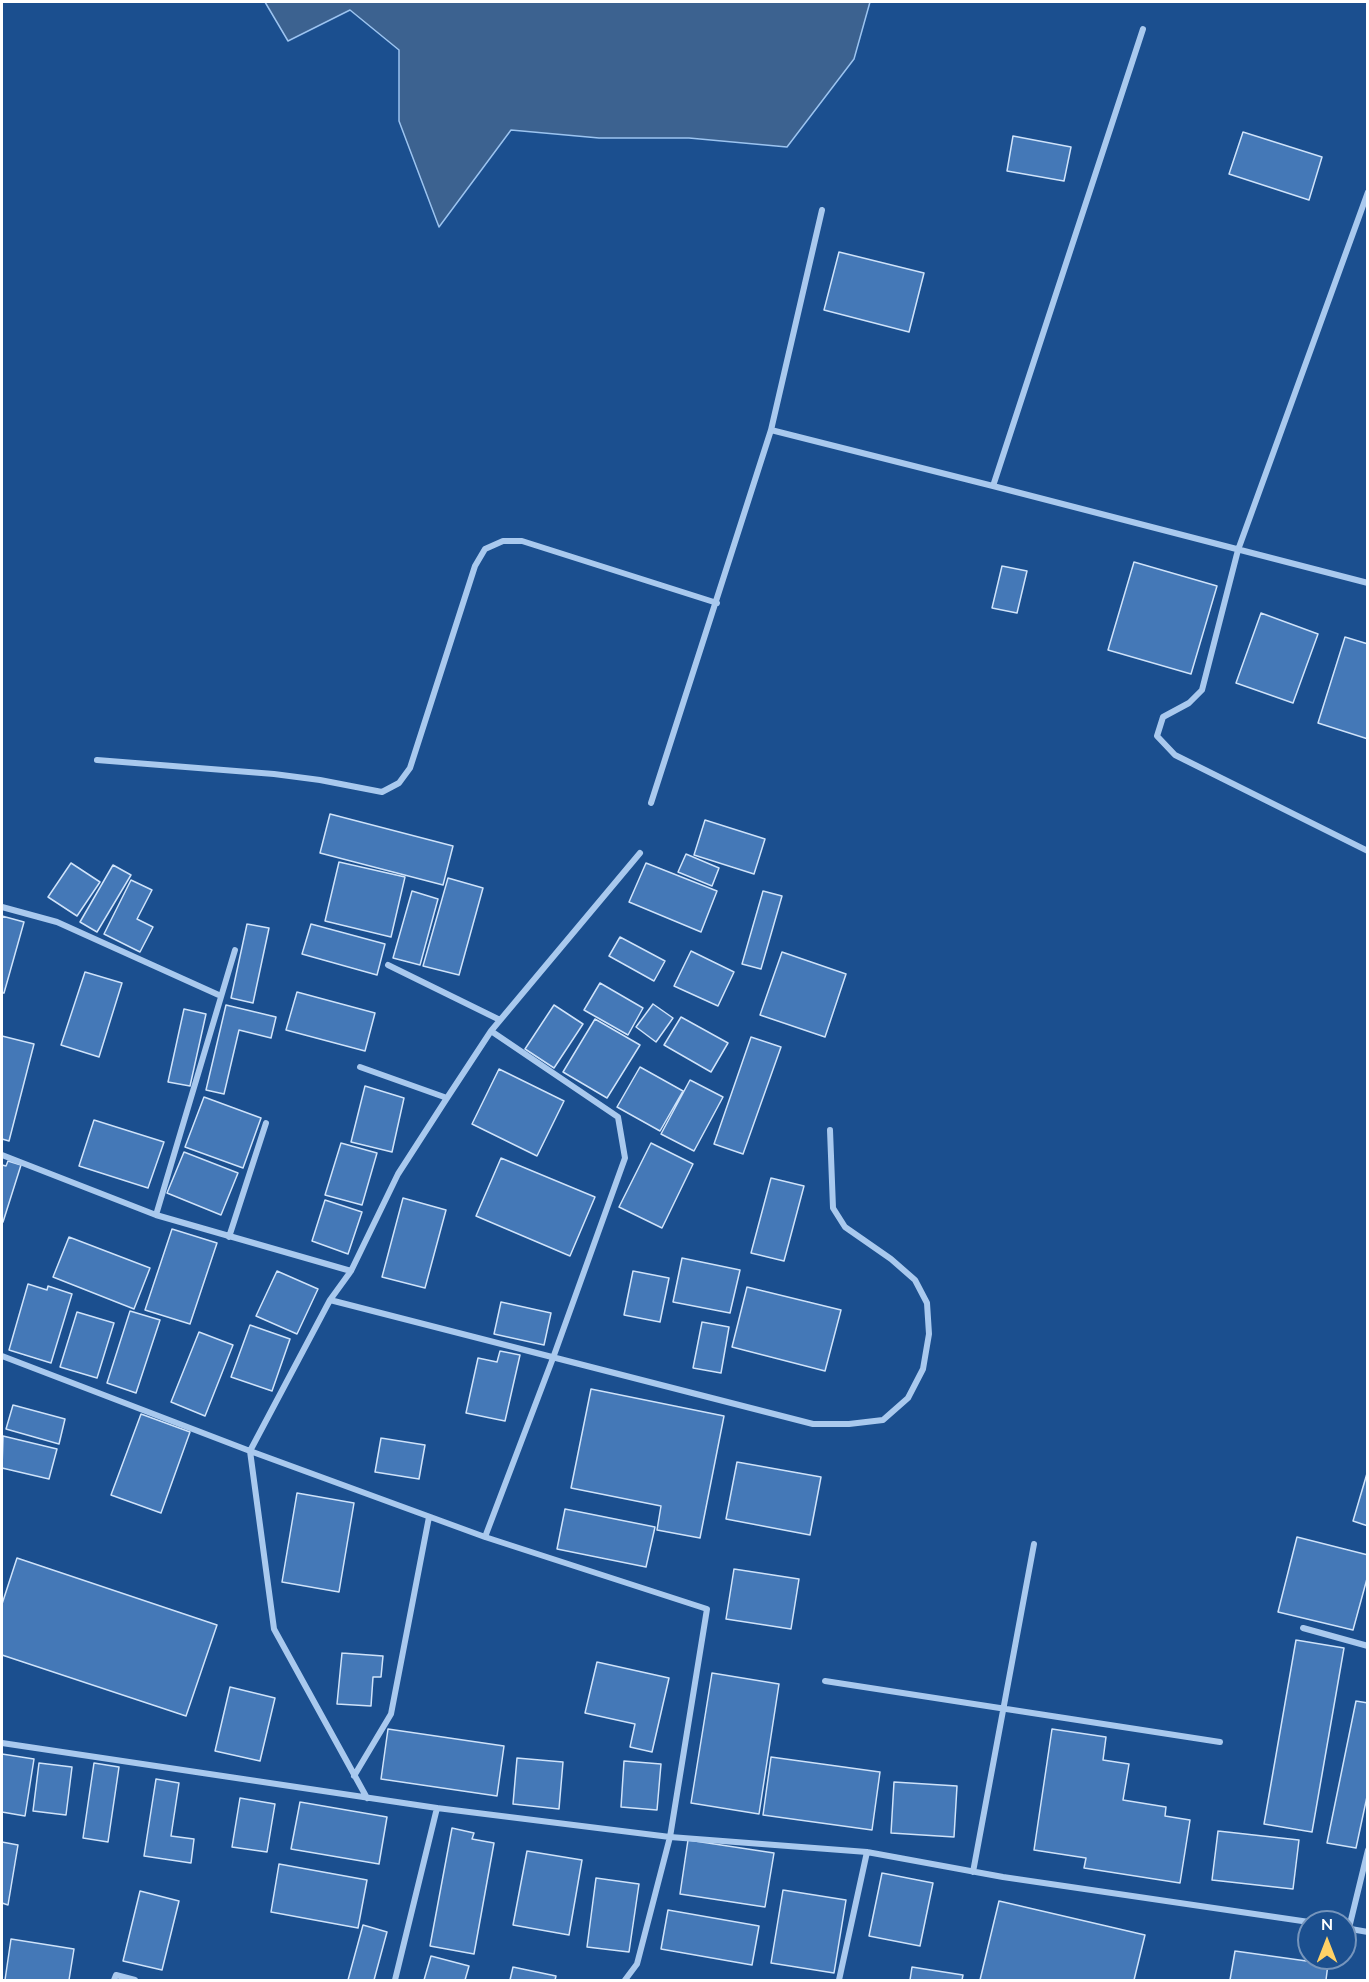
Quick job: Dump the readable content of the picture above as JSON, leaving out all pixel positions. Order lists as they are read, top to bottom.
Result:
{
  "north": "top"
}
